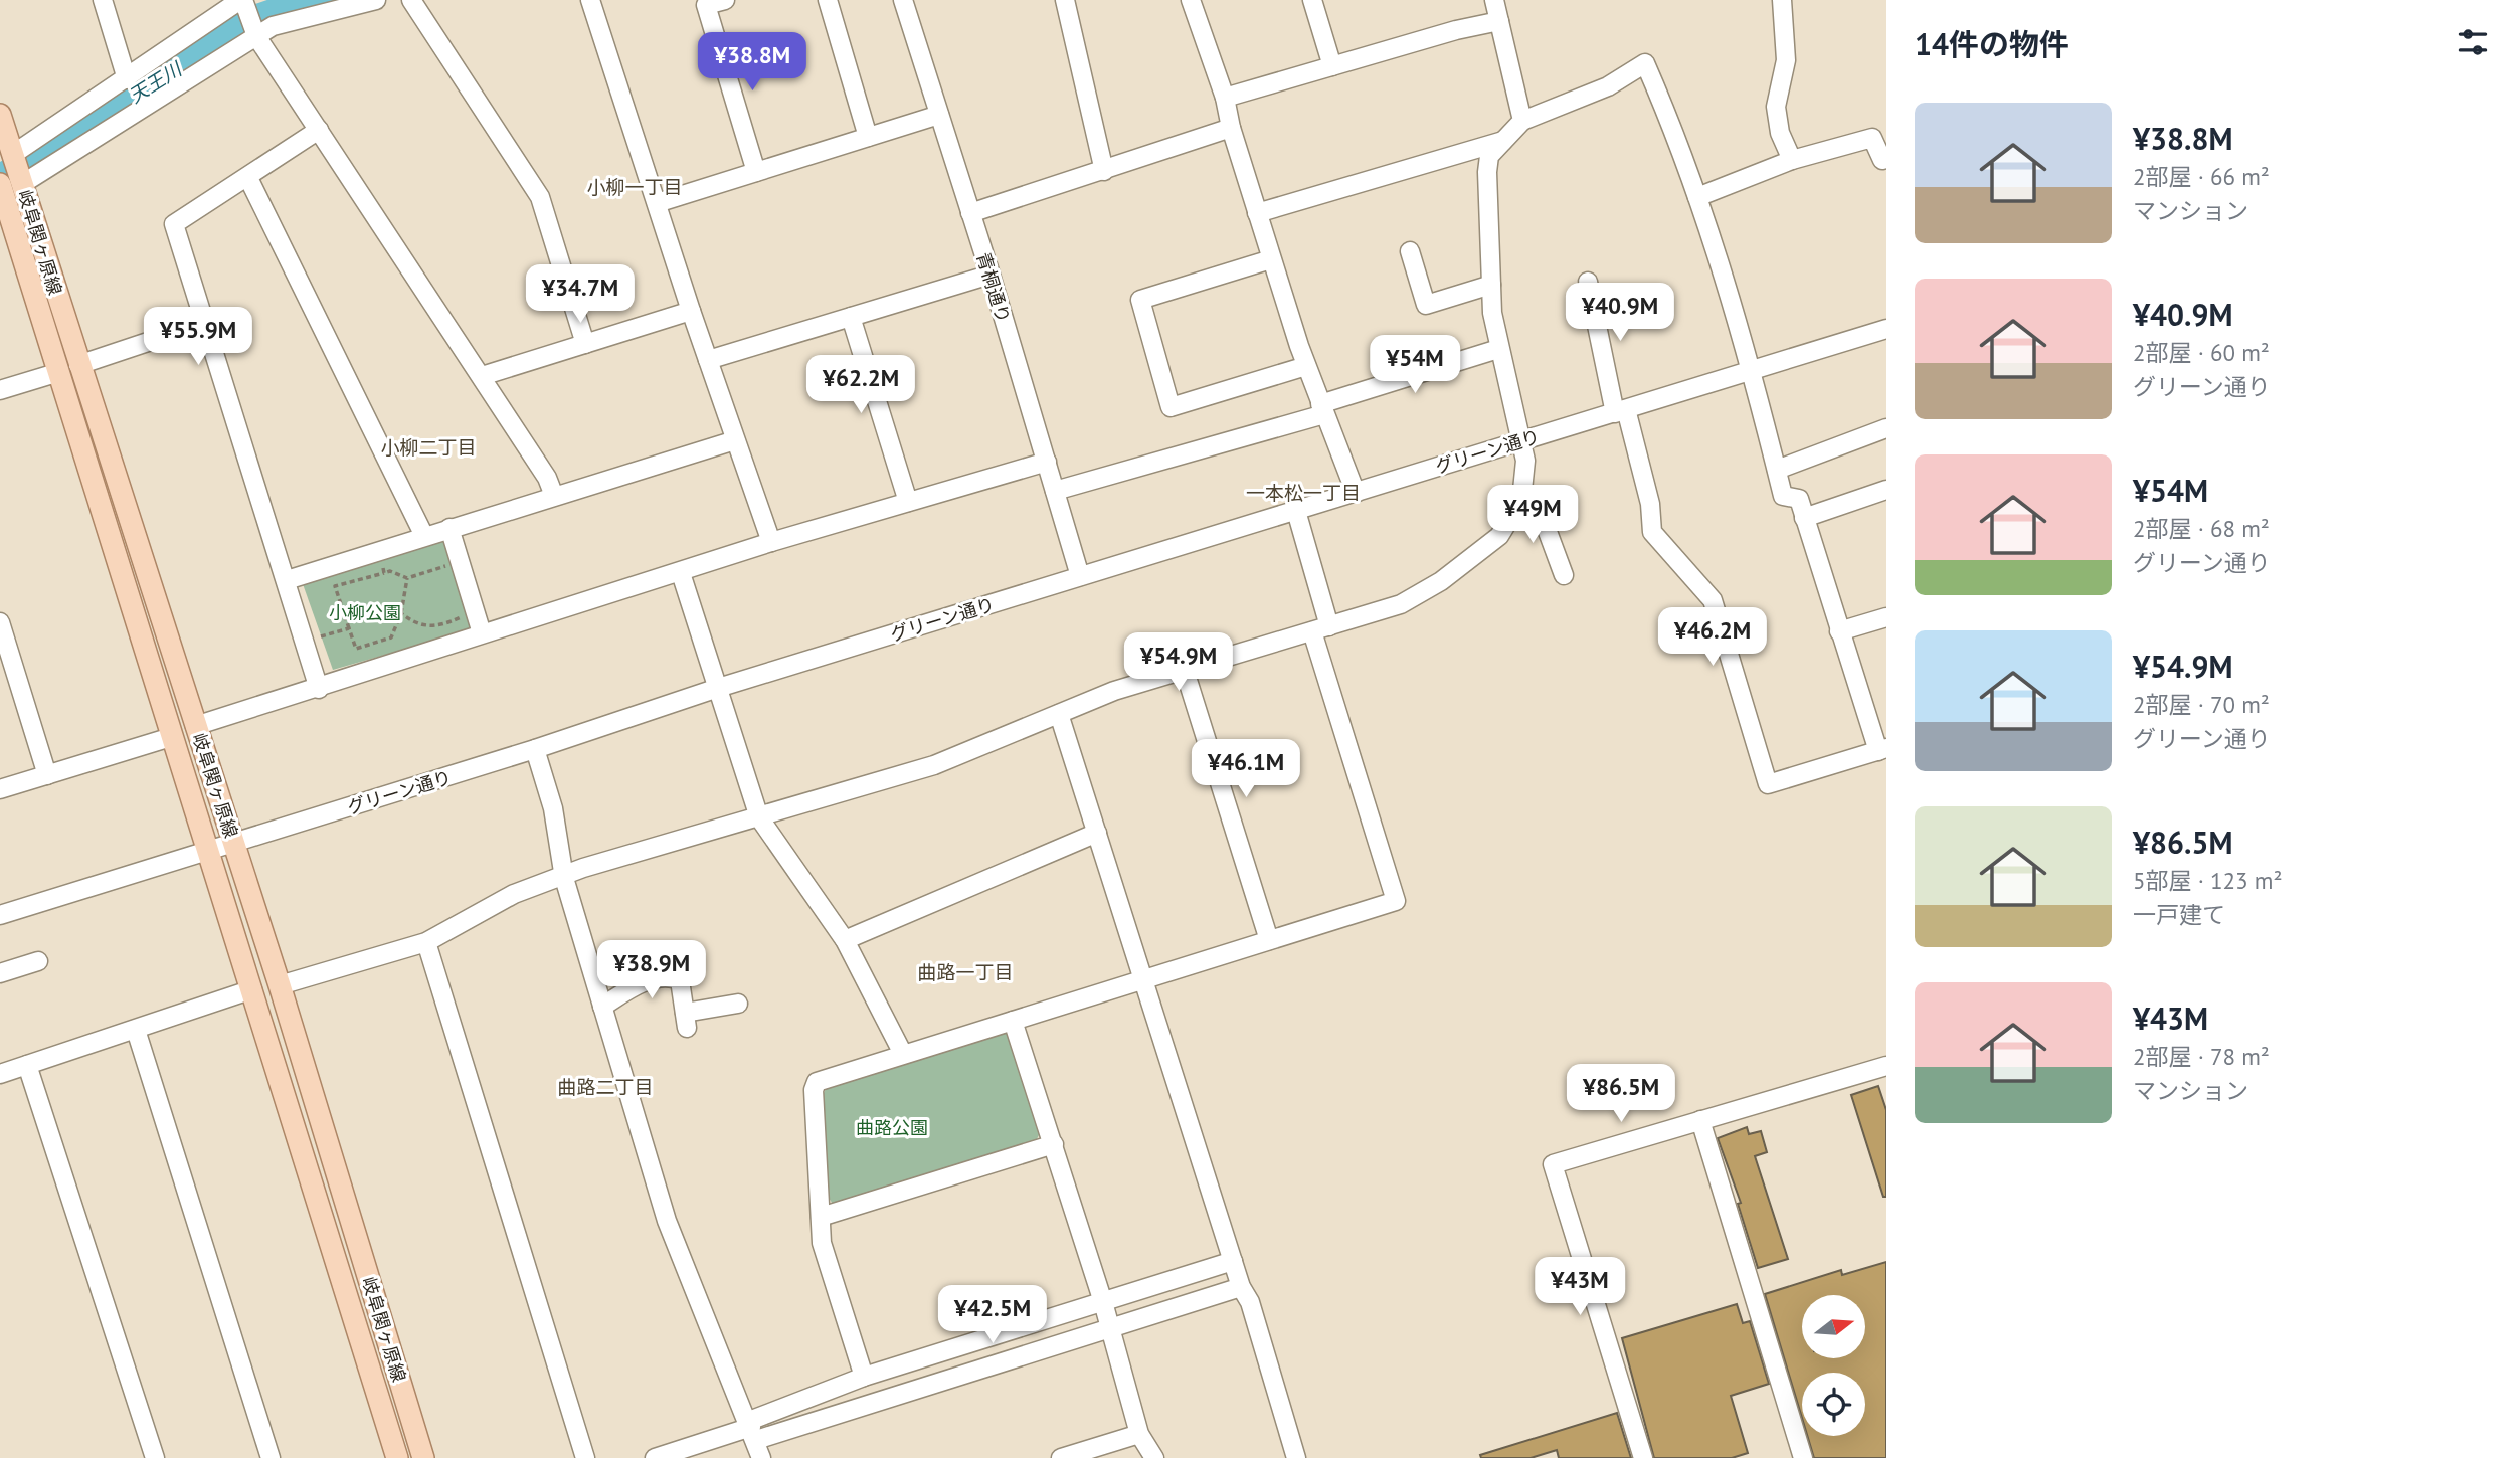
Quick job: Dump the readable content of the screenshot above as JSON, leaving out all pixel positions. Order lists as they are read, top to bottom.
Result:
{
  "streets": {
    "main road": ["岐阜関ヶ原線"],
    "street": ["青桐通り", "グリーン通り"]
  },
  "crossings": [
    ["岐阜関ヶ原線", "グリーン通り"],
    ["青桐通り", "グリーン通り"]
  ],
  "districts": [
    "小柳一丁目",
    "小柳二丁目",
    "一本松一丁目",
    "曲路一丁目",
    "曲路二丁目"
  ],
  "water": ["天王川"],
  "parks": ["小柳公園", "曲路公園"],
  "north": "right",
  "page": {
    "heading": "14件の物件",
    "price": [
      "¥38.8M",
      "¥34.7M",
      "¥40.9M",
      "¥55.9M",
      "¥54M",
      "¥62.2M",
      "¥49M",
      "¥46.2M",
      "¥54.9M",
      "¥46.1M",
      "¥38.9M",
      "¥86.5M",
      "¥43M",
      "¥42.5M"
    ],
    "list": [
      {
        "name": "¥38.8M",
        "note": "2部屋 · 66 m² · マンション"
      },
      {
        "name": "¥40.9M",
        "note": "2部屋 · 60 m² · グリーン通り"
      },
      {
        "name": "¥54M",
        "note": "2部屋 · 68 m² · グリーン通り"
      },
      {
        "name": "¥54.9M",
        "note": "2部屋 · 70 m² · グリーン通り"
      },
      {
        "name": "¥86.5M",
        "note": "5部屋 · 123 m² · 一戸建て"
      },
      {
        "name": "¥43M",
        "note": "2部屋 · 78 m² · マンション"
      }
    ]
  }
}
